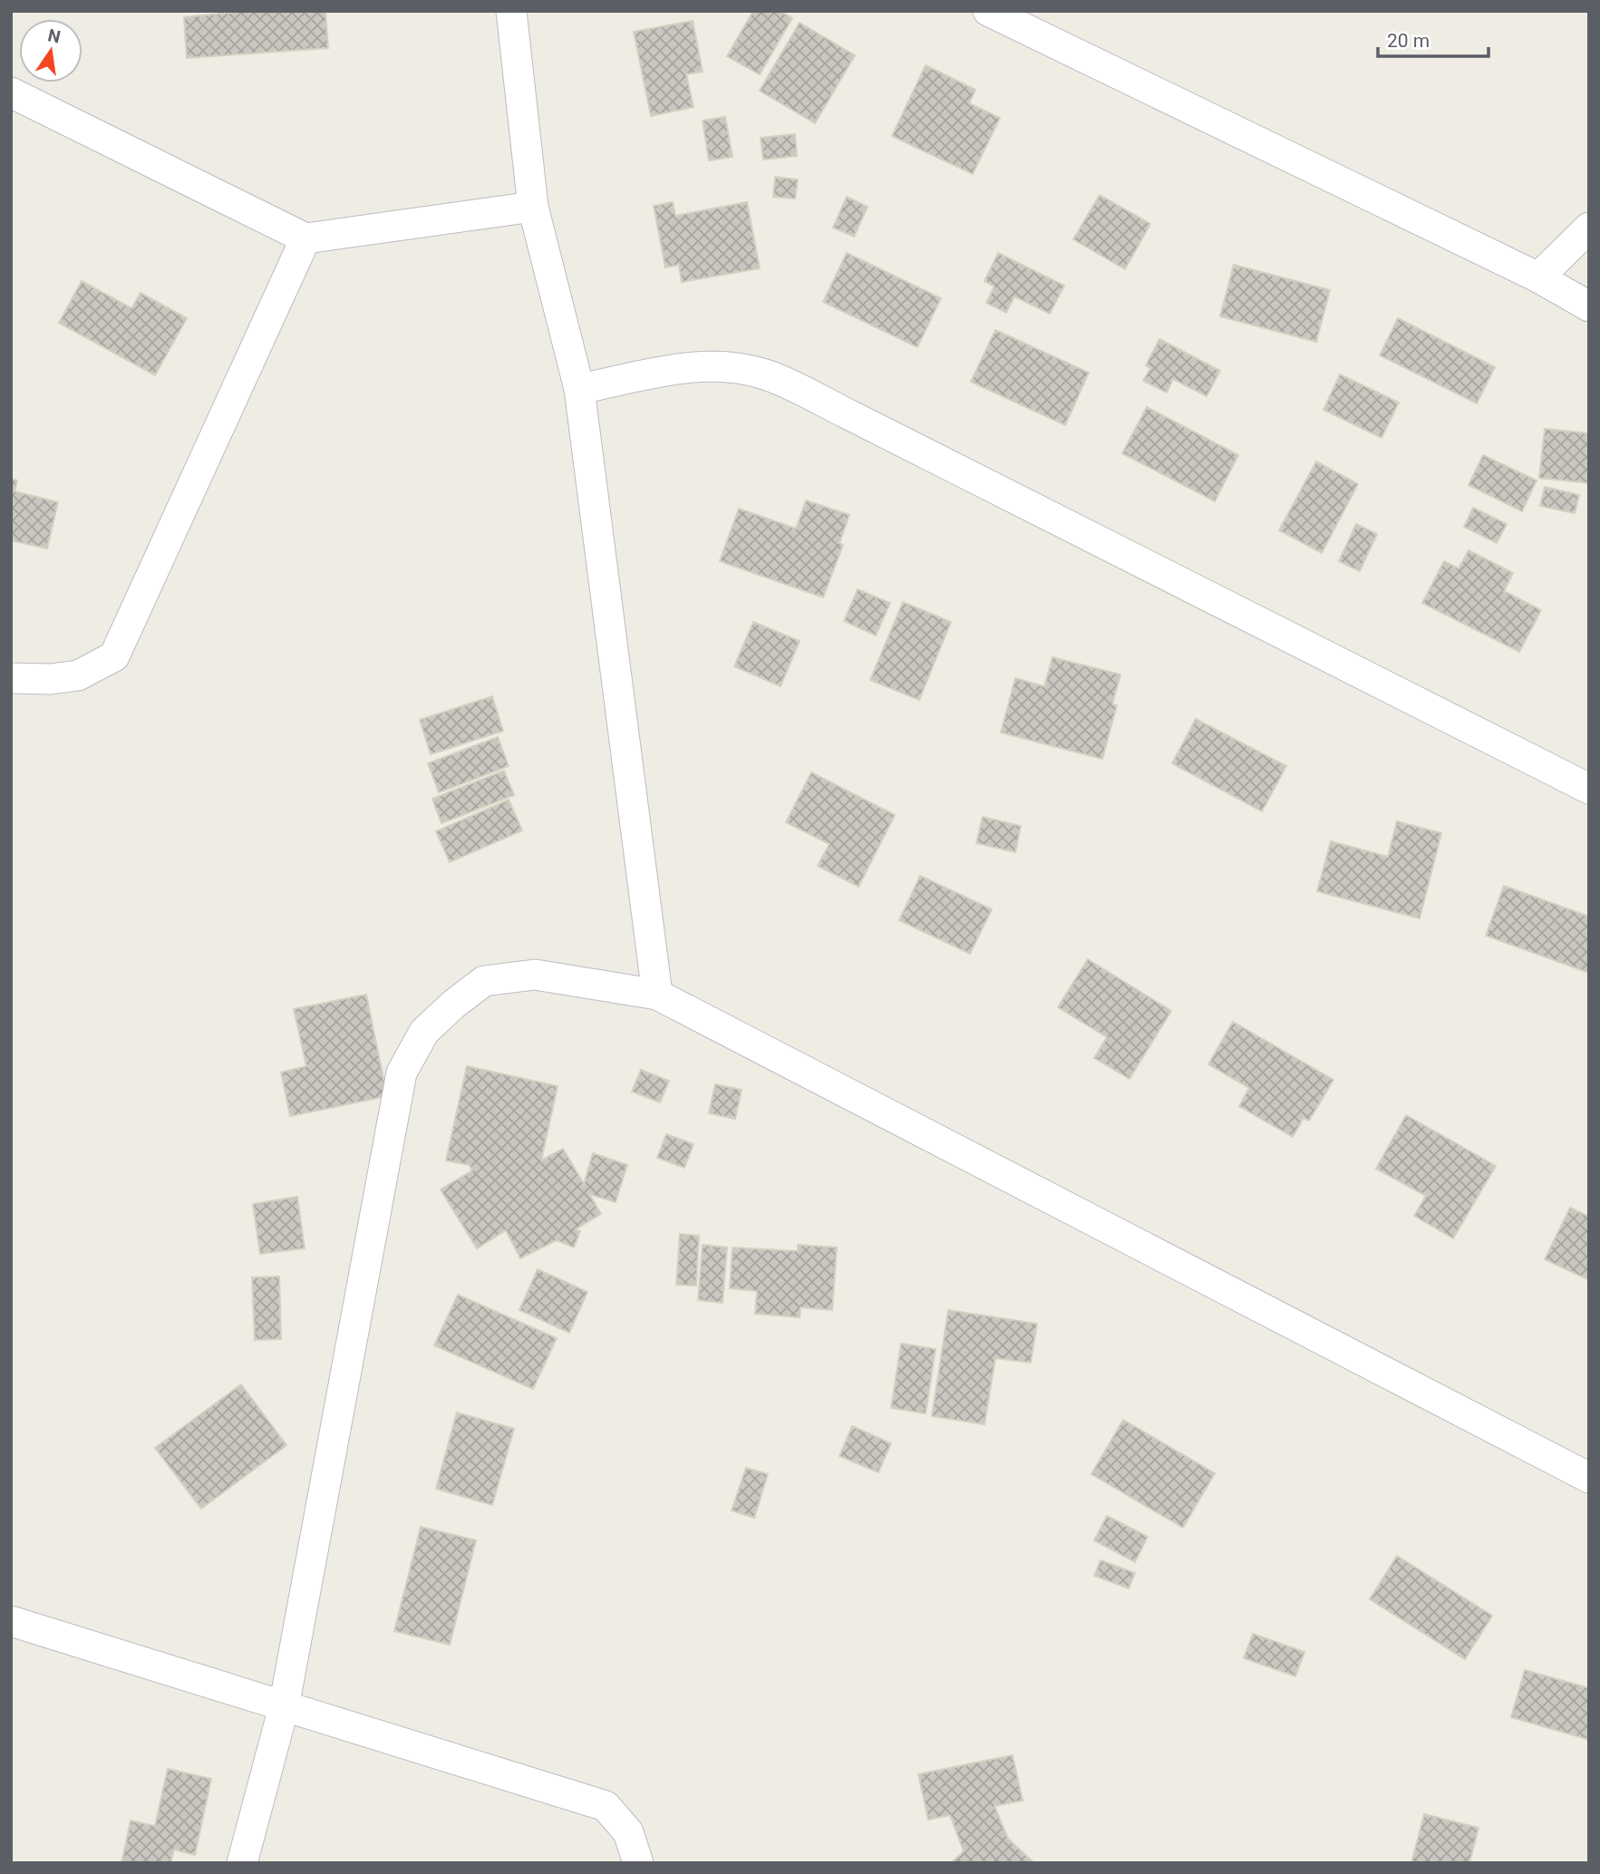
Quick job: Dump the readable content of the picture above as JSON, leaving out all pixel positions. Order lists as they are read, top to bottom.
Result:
{
  "scale_bar": "20 m",
  "north": "top"
}
